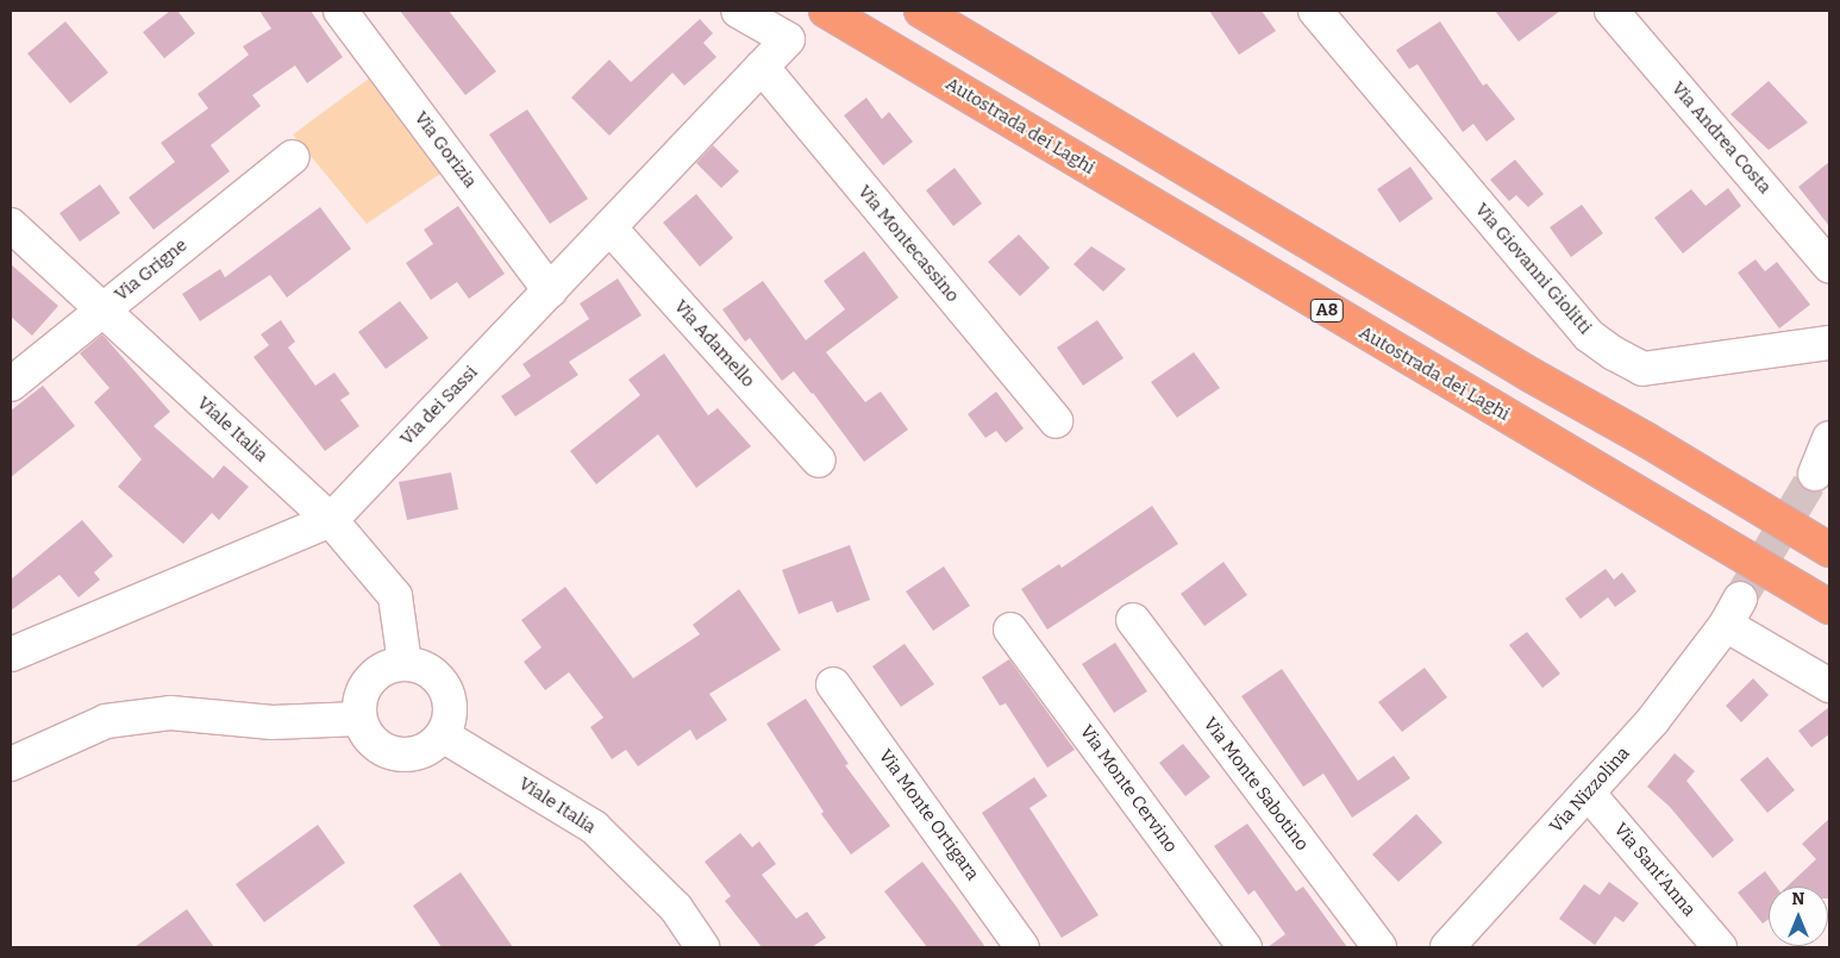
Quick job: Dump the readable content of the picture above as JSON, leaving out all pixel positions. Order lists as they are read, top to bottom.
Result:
{
  "streets": {
    "highway": ["Autostrada dei Laghi", "A8"],
    "street": [
      "Via Andrea Costa",
      "Via Gorizia",
      "Via Montecassino",
      "Via Giovanni Giolitti",
      "Via Grigne",
      "Via Adamello",
      "Via dei Sassi",
      "Viale Italia",
      "Via Monte Sabotino",
      "Via Monte Cervino",
      "Via Nizzolina",
      "Via Monte Ortigara",
      "Via Sant'Anna"
    ]
  },
  "crossings": [
    ["Via Gorizia", "Via dei Sassi"],
    ["Via Montecassino", "Via dei Sassi"],
    ["Via Grigne", "Viale Italia"],
    ["Via Adamello", "Via dei Sassi"],
    ["Via dei Sassi", "Viale Italia"],
    ["Via Nizzolina", "Via Sant'Anna"]
  ],
  "north": "top"
}
